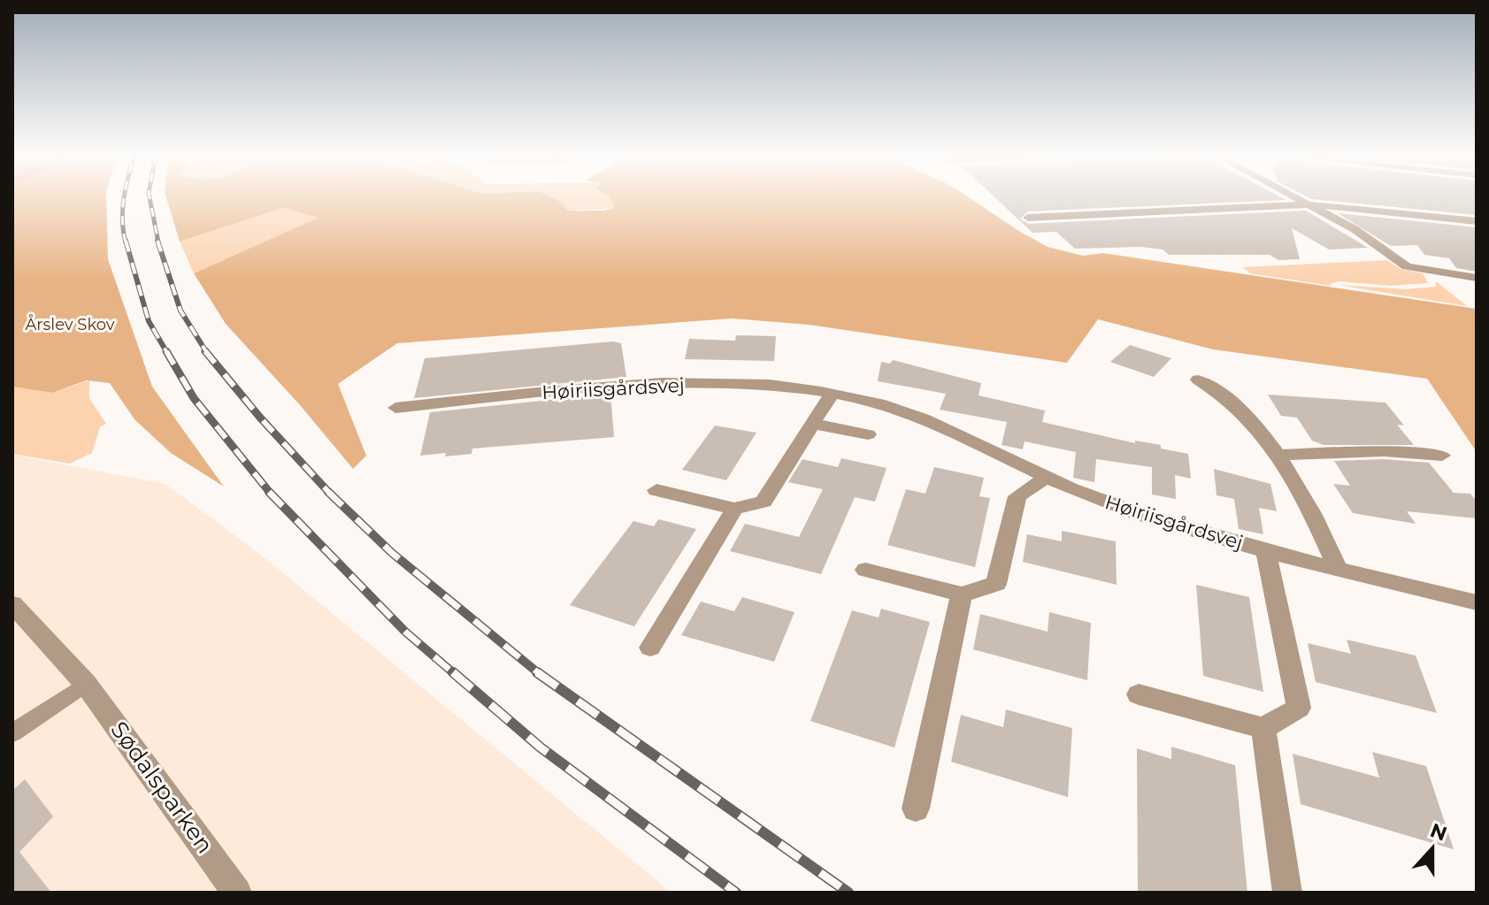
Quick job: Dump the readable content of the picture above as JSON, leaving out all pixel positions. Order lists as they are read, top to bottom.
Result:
{
  "streets": {
    "street": ["Høiriisgårdsvej", "Sødalsparken"]
  },
  "parks": ["Årslev Skov"],
  "north": "top"
}
